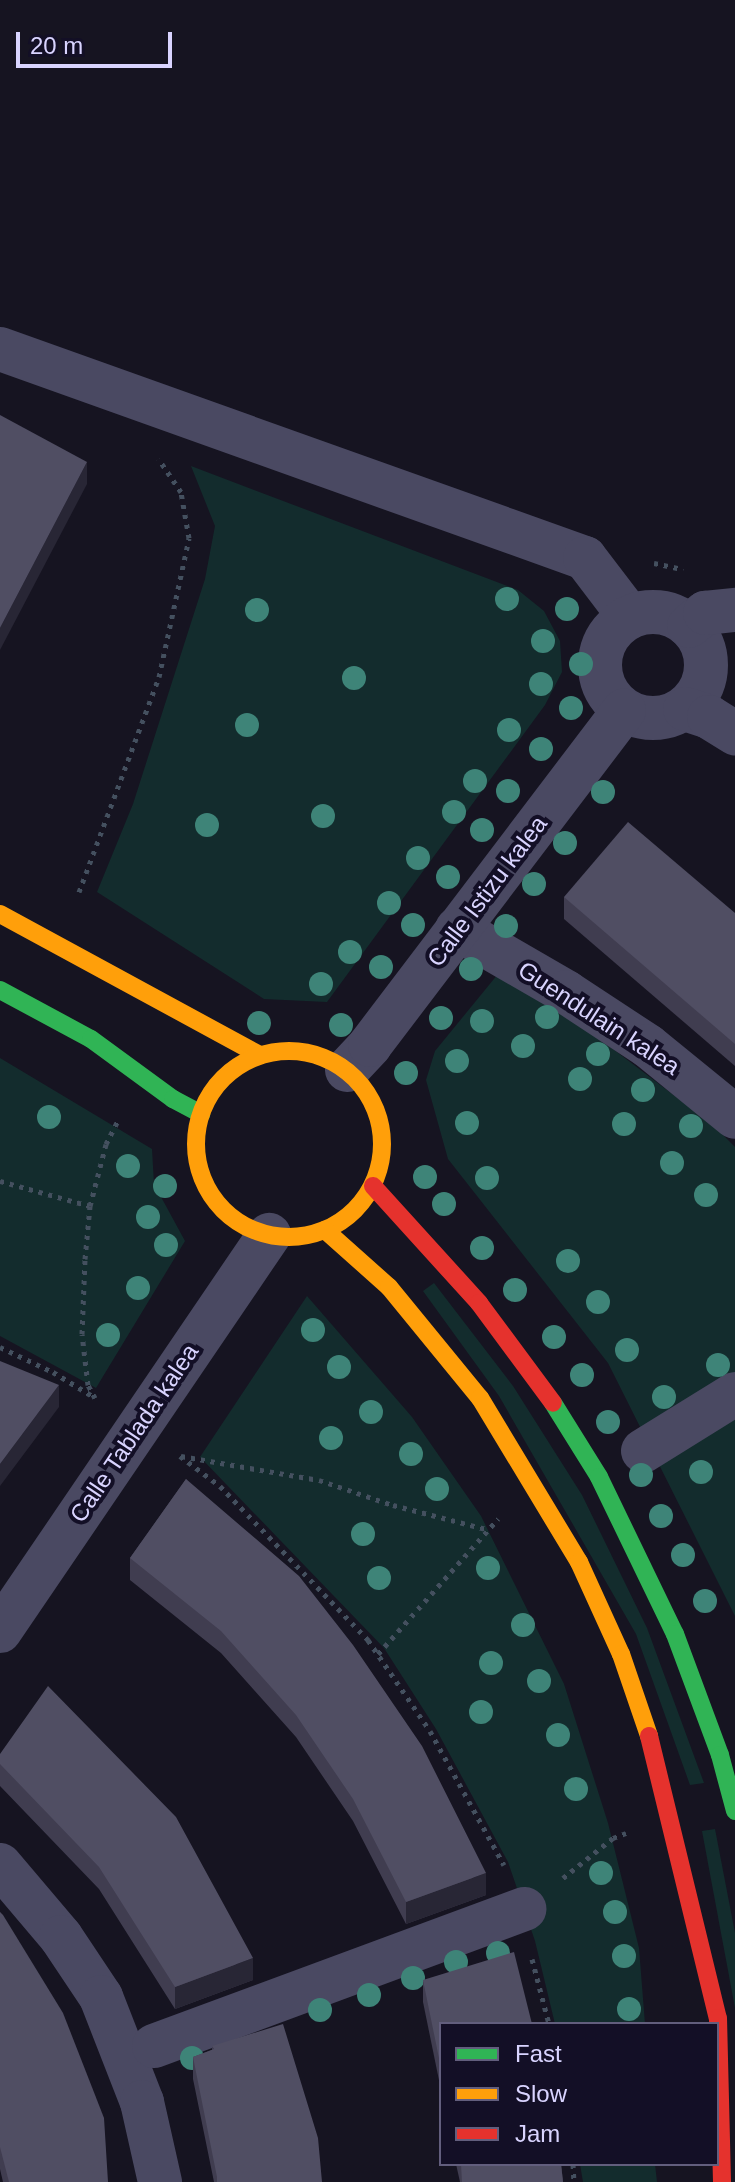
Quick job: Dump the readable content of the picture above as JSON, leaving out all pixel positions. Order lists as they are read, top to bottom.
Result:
{
  "streets": {
    "street": ["Calle Istizu kalea", "Guendulain kalea", "Calle Tablada kalea"]
  },
  "crossings": [
    ["Calle Istizu kalea", "Guendulain kalea"],
    ["Calle Istizu kalea", "Calle Tablada kalea"]
  ],
  "legend": ["Fast", "Slow", "Jam"],
  "scale_bar": "20 m"
}
